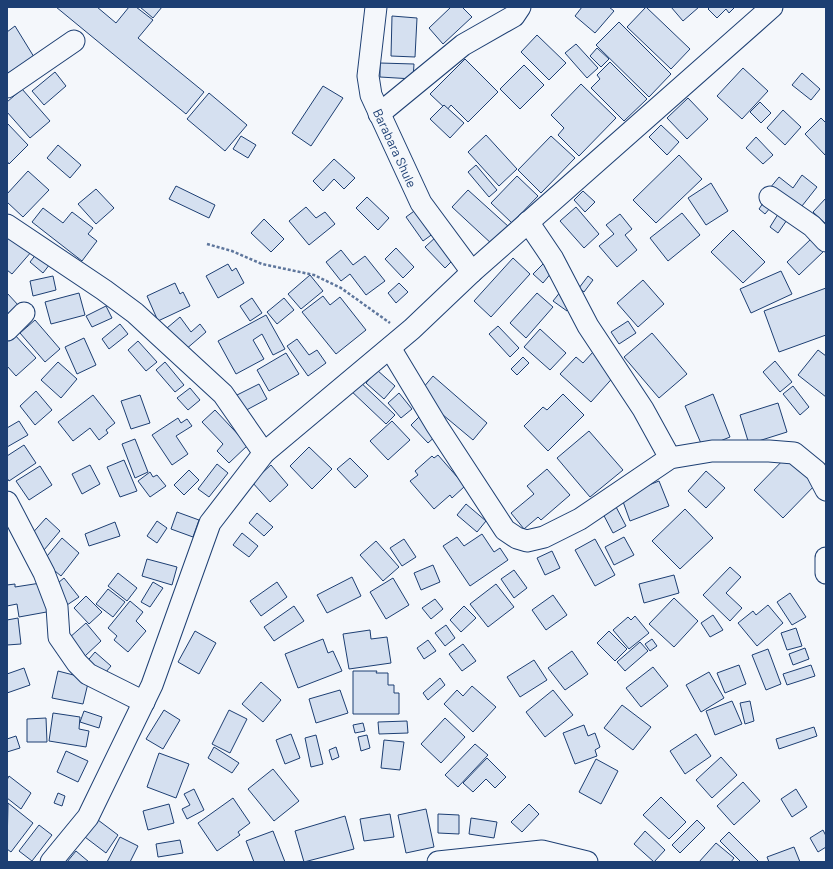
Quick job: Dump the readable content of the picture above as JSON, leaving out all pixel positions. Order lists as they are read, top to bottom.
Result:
{
  "streets": {
    "street": ["Barabara Shule"]
  }
}
